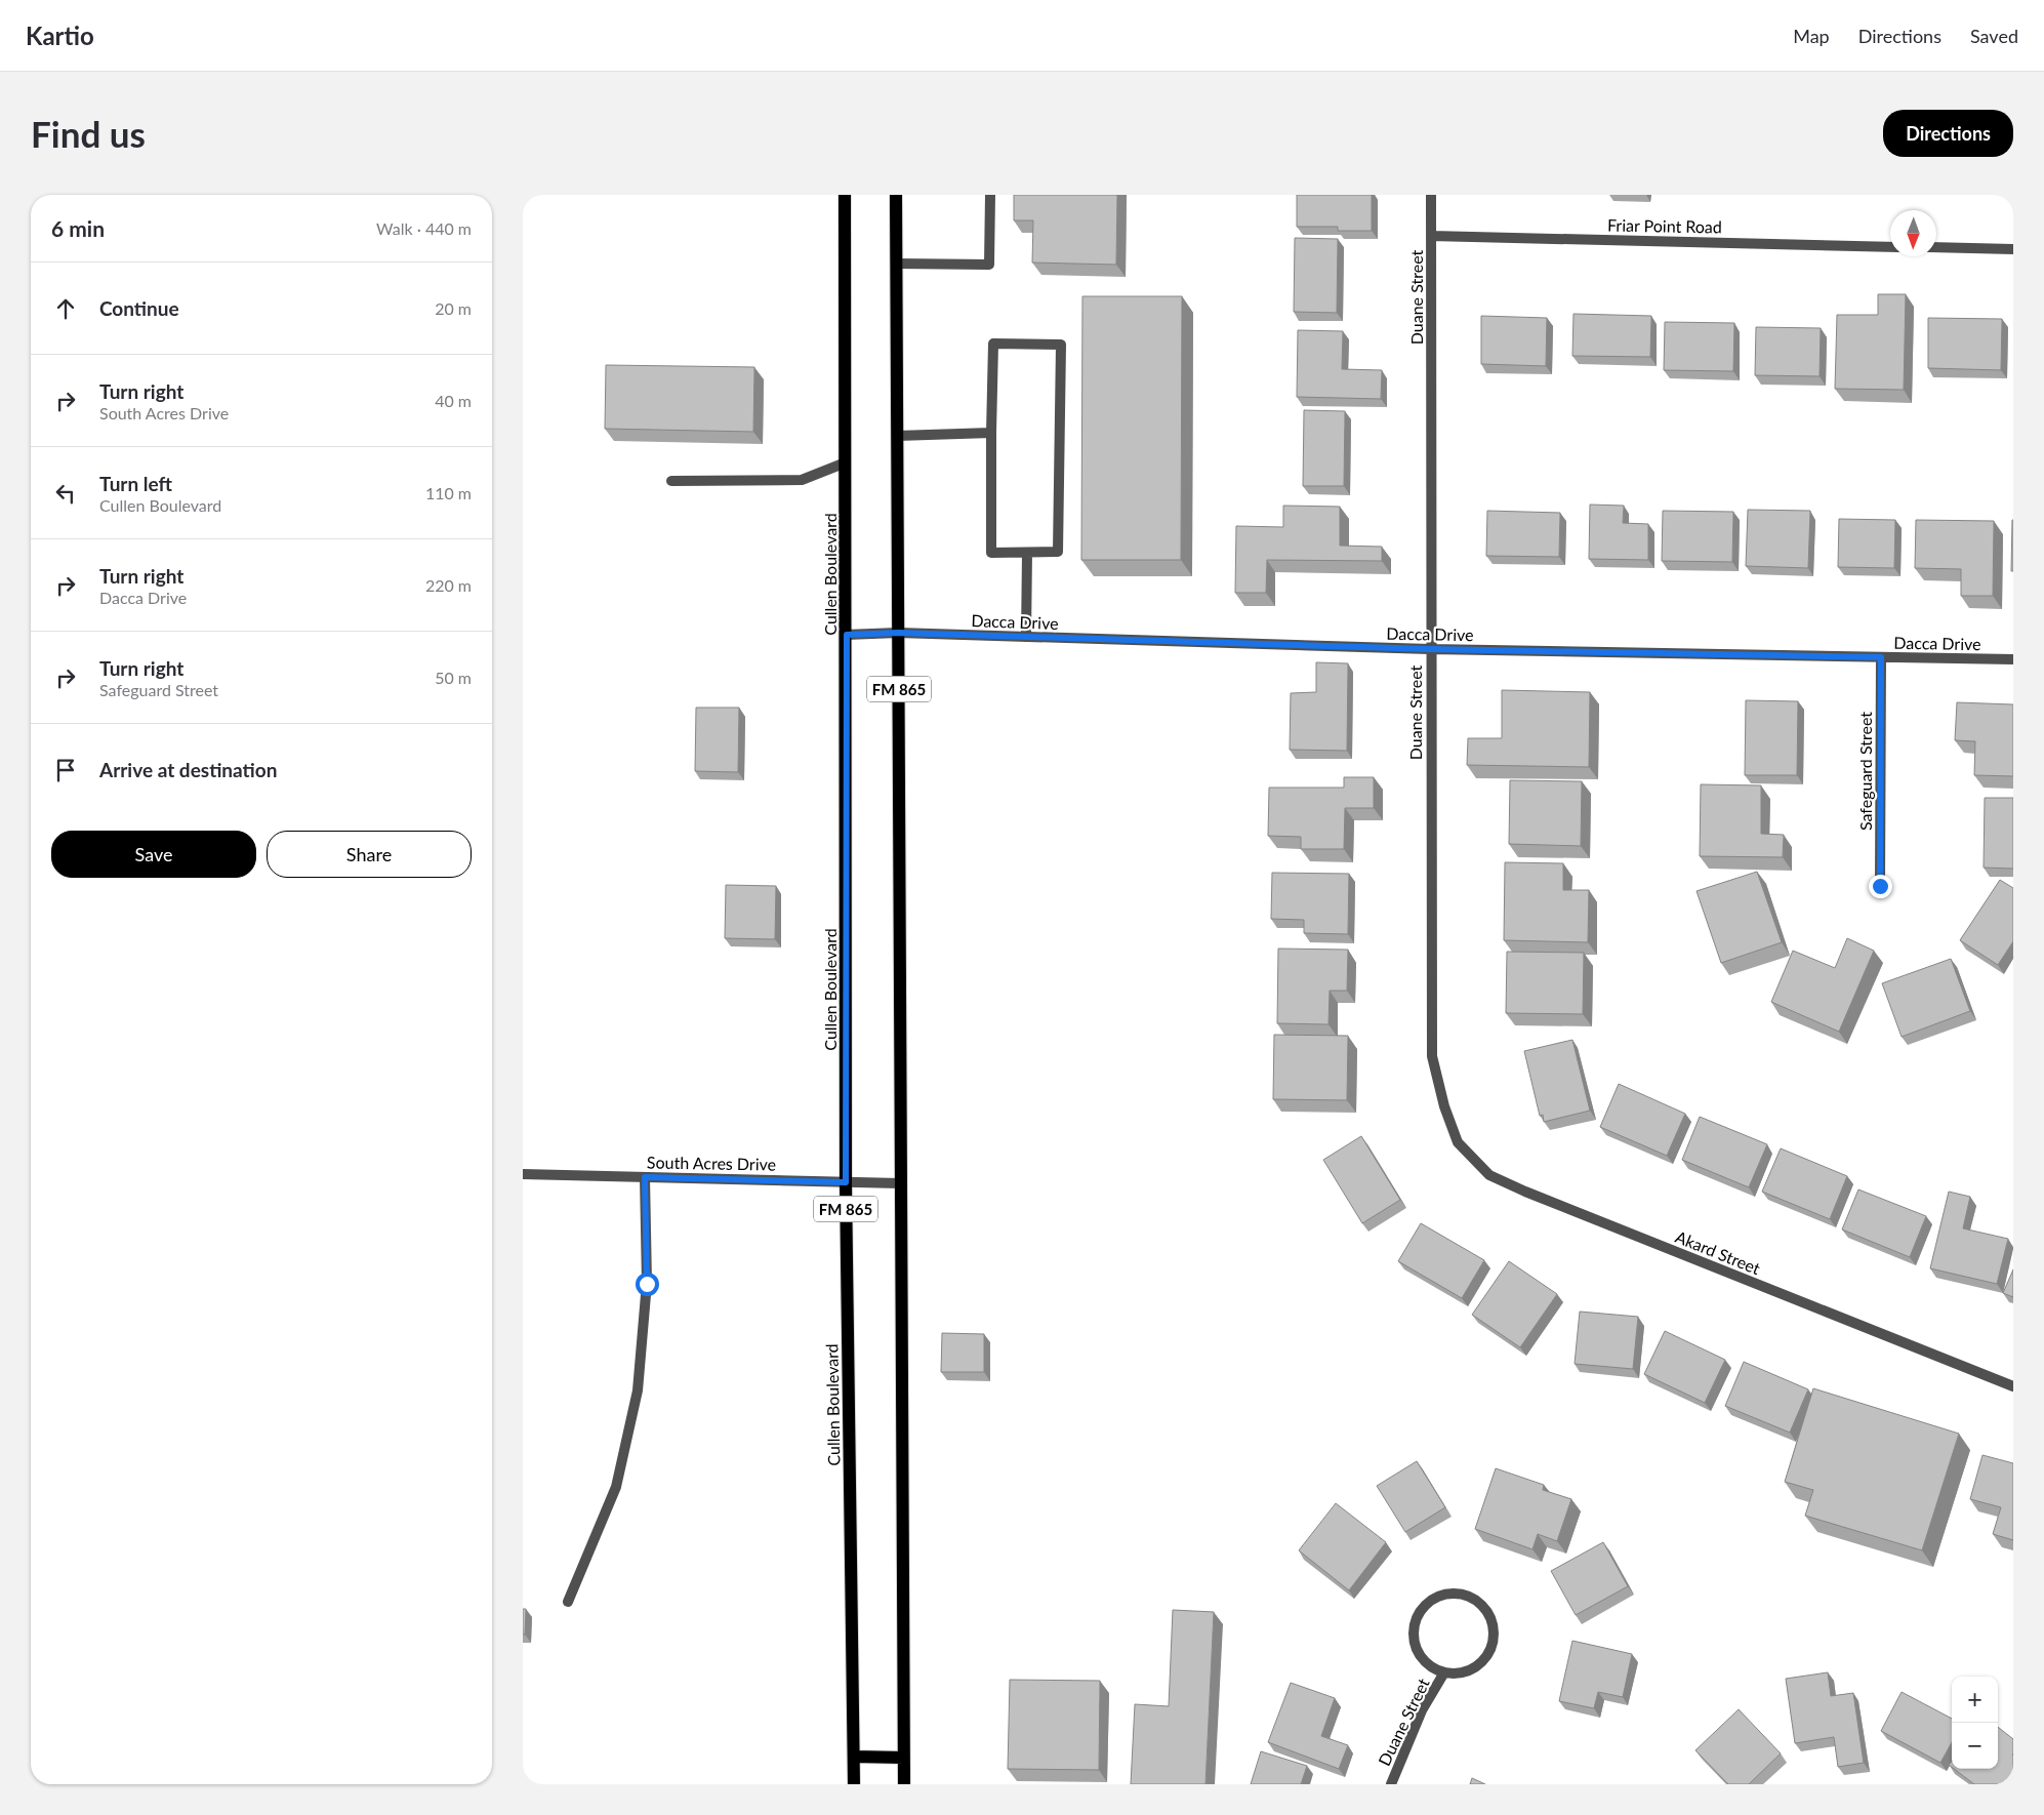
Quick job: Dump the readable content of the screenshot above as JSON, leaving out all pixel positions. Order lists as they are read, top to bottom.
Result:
{
  "streets": {
    "main road": ["Cullen Boulevard", "FM 865"],
    "street": [
      "Friar Point Road",
      "Duane Street",
      "Dacca Drive",
      "Safeguard Street",
      "South Acres Drive",
      "Akard Street"
    ]
  },
  "crossings": [
    ["Friar Point Road", "Duane Street"],
    ["Duane Street", "Dacca Drive"],
    ["Duane Street", "Akard Street"],
    ["Cullen Boulevard", "Dacca Drive"],
    ["Cullen Boulevard", "South Acres Drive"],
    ["Dacca Drive", "FM 865"],
    ["Dacca Drive", "Safeguard Street"],
    ["FM 865", "South Acres Drive"]
  ],
  "north": "bottom",
  "page": {
    "header": "Kartio",
    "nav": ["Map", "Directions", "Saved"],
    "buttons": [
      "Directions",
      ["Save", "Share"]
    ],
    "title": "Find us",
    "heading": ["6 min", "Walk · 440 m"],
    "list": [
      ["Continue", "20 m"],
      ["Turn right", "South Acres Drive", "40 m"],
      ["Turn left", "Cullen Boulevard", "110 m"],
      ["Turn right", "Dacca Drive", "220 m"],
      ["Turn right", "Safeguard Street", "50 m"],
      "Arrive at destination"
    ],
    "map_buttons": ["+", "−"]
  }
}
